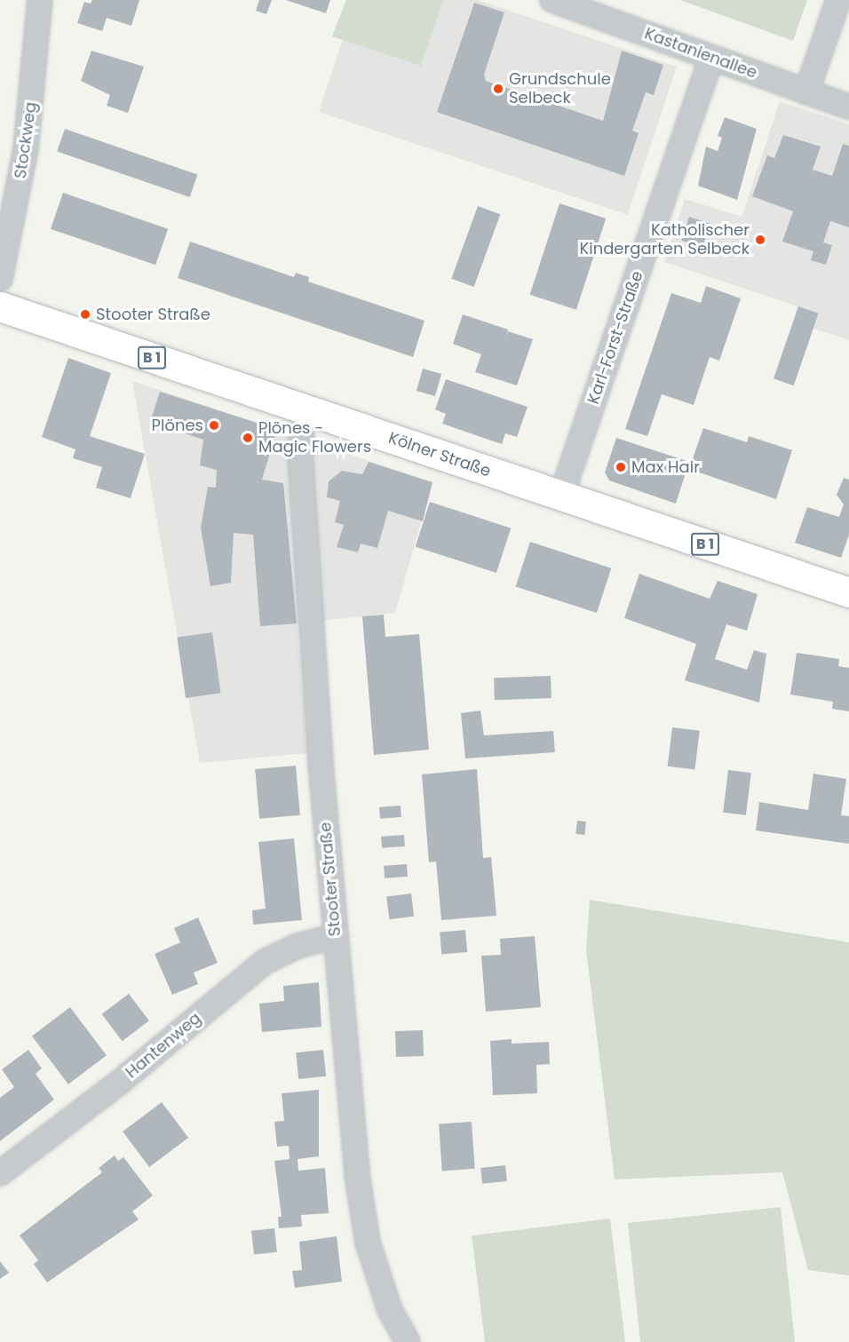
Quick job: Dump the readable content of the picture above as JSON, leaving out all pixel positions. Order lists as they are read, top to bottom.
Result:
{
  "streets": {
    "main road": ["B 1", "Kölner Straße"],
    "street": [
      "Kastanienallee",
      "Stockweg",
      "Karl-Forst-Straße",
      "Stooter Straße",
      "Hantenweg"
    ]
  },
  "crossings": [
    ["Kastanienallee", "Karl-Forst-Straße"],
    ["Karl-Forst-Straße", "Kölner Straße"],
    ["Kölner Straße", "Stooter Straße"],
    ["Stooter Straße", "Hantenweg"]
  ],
  "places": [
    "Grundschule Selbeck",
    "Katholischer Kindergarten Selbeck",
    "Stooter Straße",
    "Plönes",
    "Plönes - Magic Flowers",
    "Max Hair"
  ]
}
